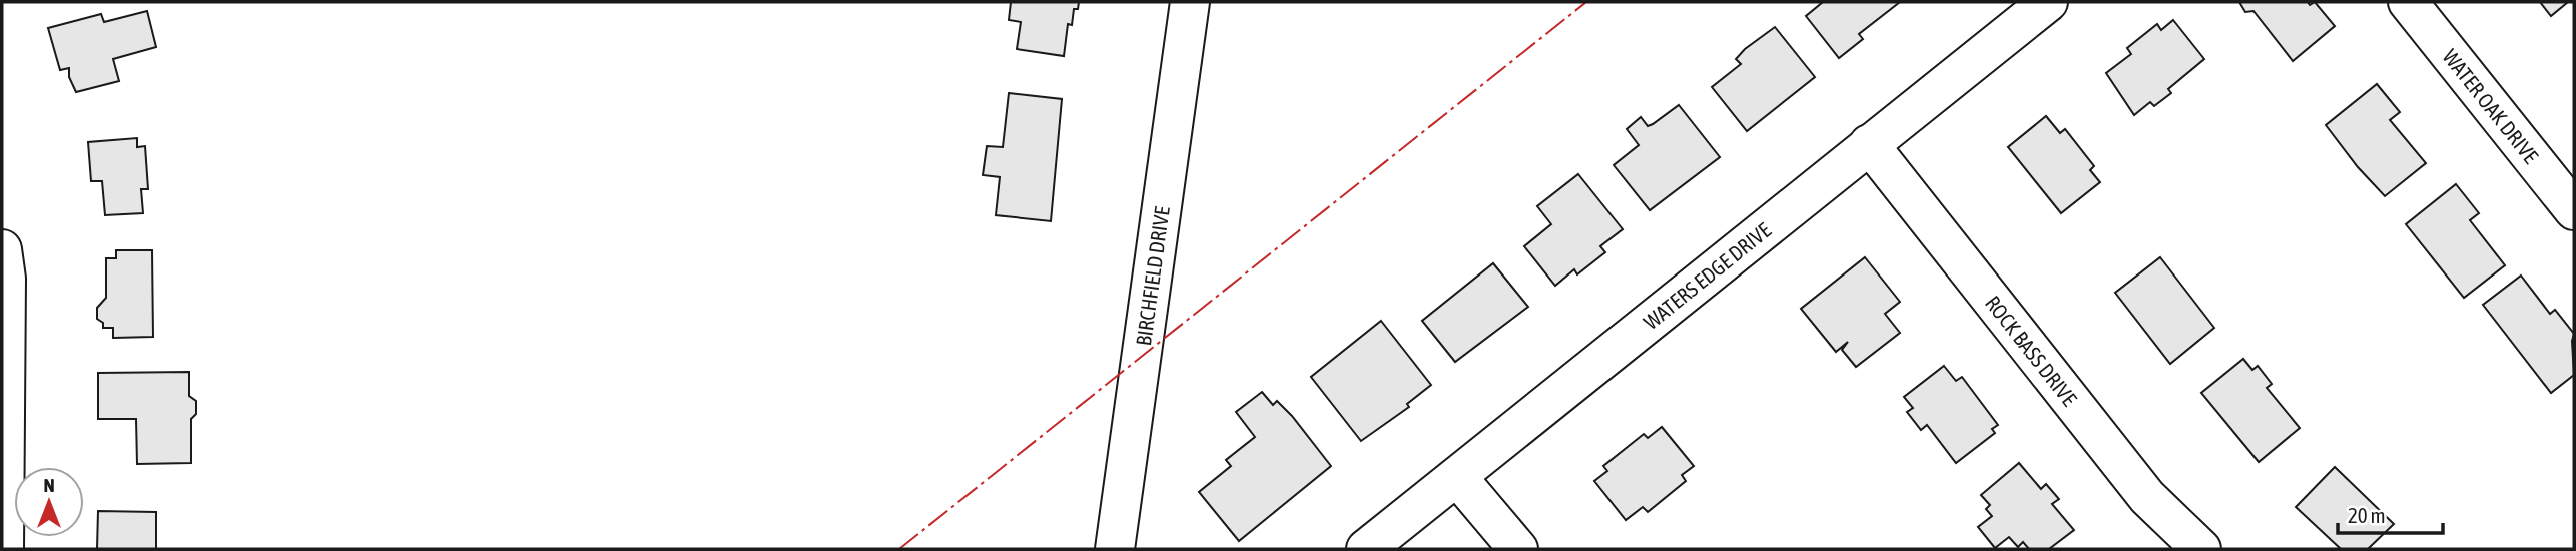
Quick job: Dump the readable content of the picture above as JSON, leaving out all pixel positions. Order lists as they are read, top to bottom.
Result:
{
  "streets": {
    "street": [
      "WATER OAK DRIVE",
      "BIRCHFIELD DRIVE",
      "WATERS EDGE DRIVE",
      "ROCK BASS DRIVE"
    ]
  },
  "crossings": [
    ["WATERS EDGE DRIVE", "ROCK BASS DRIVE"]
  ],
  "scale_bar": "20 m",
  "north": "top"
}
